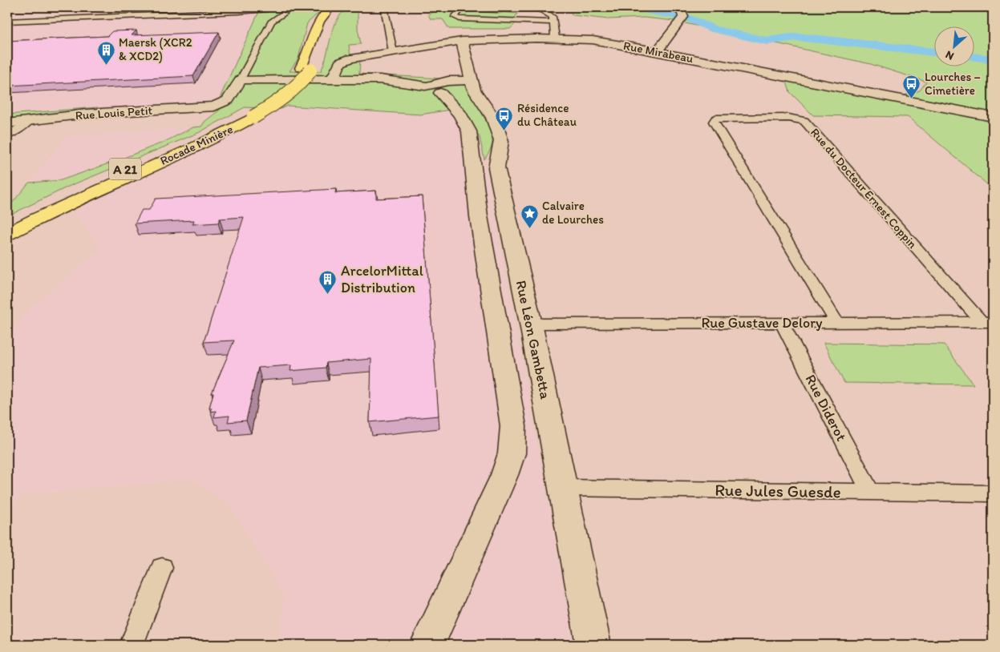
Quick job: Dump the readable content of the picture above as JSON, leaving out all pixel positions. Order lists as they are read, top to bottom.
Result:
{
  "streets": {
    "highway": ["Rocade Minière", "A 21"],
    "street": [
      "Rue Mirabeau",
      "Rue Louis Petit",
      "Rue du Docteur Ernest Coppin",
      "Rue Gustave Delory",
      "Rue Léon Gambetta",
      "Rue Diderot",
      "Rue Jules Guesde"
    ]
  },
  "crossings": [
    ["Rue Mirabeau", "Rue Léon Gambetta"],
    ["Rue du Docteur Ernest Coppin", "Rue Gustave Delory"],
    ["Rue Gustave Delory", "Rue Léon Gambetta"],
    ["Rue Gustave Delory", "Rue Diderot"],
    ["Rue Léon Gambetta", "Rue Jules Guesde"],
    ["Rue Diderot", "Rue Jules Guesde"]
  ],
  "places": {
    "building": ["Maersk (XCR2 & XCD2)", "ArcelorMittal Distribution"],
    "bus stop": ["Lourches – Cimetière", "Résidence du Château"],
    "place": ["Calvaire de Lourches"]
  },
  "north": "bottom left"
}
